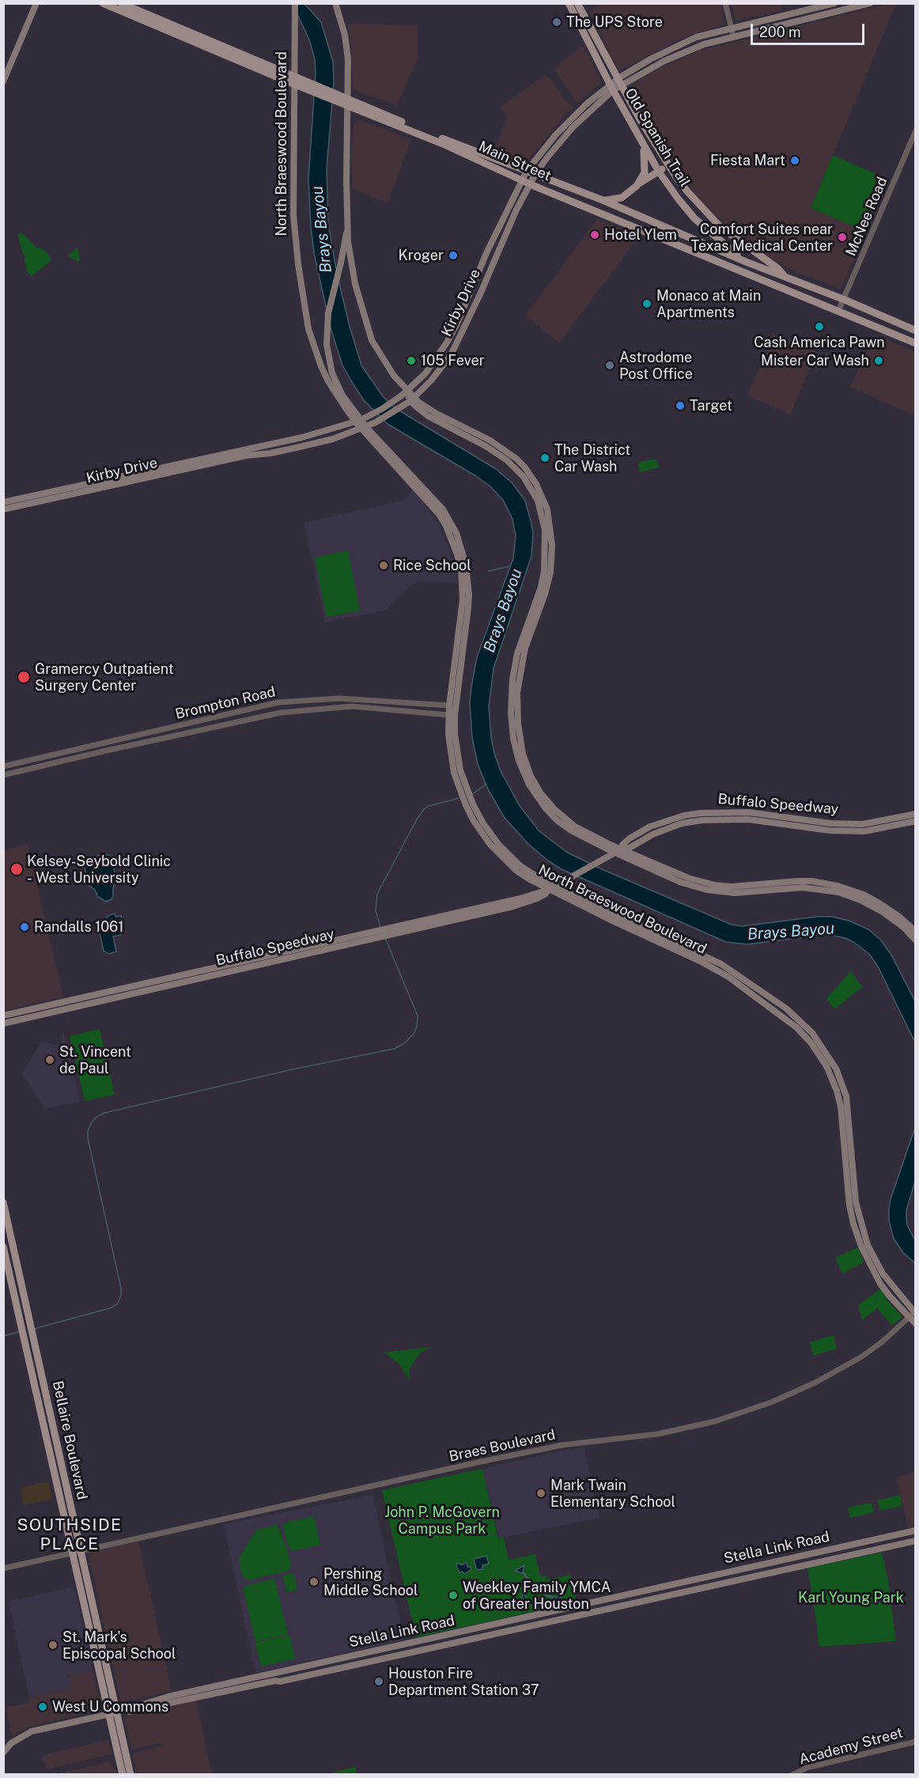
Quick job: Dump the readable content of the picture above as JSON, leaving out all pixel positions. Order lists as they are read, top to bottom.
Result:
{
  "streets": {
    "main road": [
      "Old Spanish Trail",
      "North Braeswood Boulevard",
      "Main Street",
      "Kirby Drive",
      "Buffalo Speedway",
      "Bellaire Boulevard",
      "Stella Link Road"
    ],
    "street": [
      "McNee Road",
      "Brompton Road",
      "Braes Boulevard",
      "Academy Street"
    ]
  },
  "crossings": [
    ["Old Spanish Trail", "Main Street"],
    ["Old Spanish Trail", "Kirby Drive"],
    ["North Braeswood Boulevard", "Main Street"],
    ["North Braeswood Boulevard", "Kirby Drive"],
    ["North Braeswood Boulevard", "Brompton Road"],
    ["North Braeswood Boulevard", "Buffalo Speedway"],
    ["North Braeswood Boulevard", "Braes Boulevard"],
    ["Main Street", "McNee Road"],
    ["Main Street", "Kirby Drive"],
    ["Bellaire Boulevard", "Braes Boulevard"],
    ["Bellaire Boulevard", "Stella Link Road"]
  ],
  "districts": ["SOUTHSIDE PLACE"],
  "water": ["Brays Bayou"],
  "parks": ["John P. McGovern Campus Park", "Karl Young Park"],
  "places": [
    "The UPS Store",
    "Fiesta Mart",
    "Hotel Ylem",
    "Comfort Suites near Texas Medical Center",
    "Kroger",
    "Monaco at Main Apartments",
    "Cash America Pawn",
    "105 Fever",
    "Mister Car Wash",
    "Astrodome Post Office",
    "Target",
    "The District Car Wash",
    "Rice School",
    "Gramercy Outpatient Surgery Center",
    "Kelsey-Seybold Clinic - West University",
    "Randalls 1061",
    "St. Vincent de Paul",
    "Mark Twain Elementary School",
    "Pershing Middle School",
    "Weekley Family YMCA of Greater Houston",
    "St. Mark's Episcopal School",
    "Houston Fire Department Station 37",
    "West U Commons"
  ],
  "scale_bar": "200 m"
}
